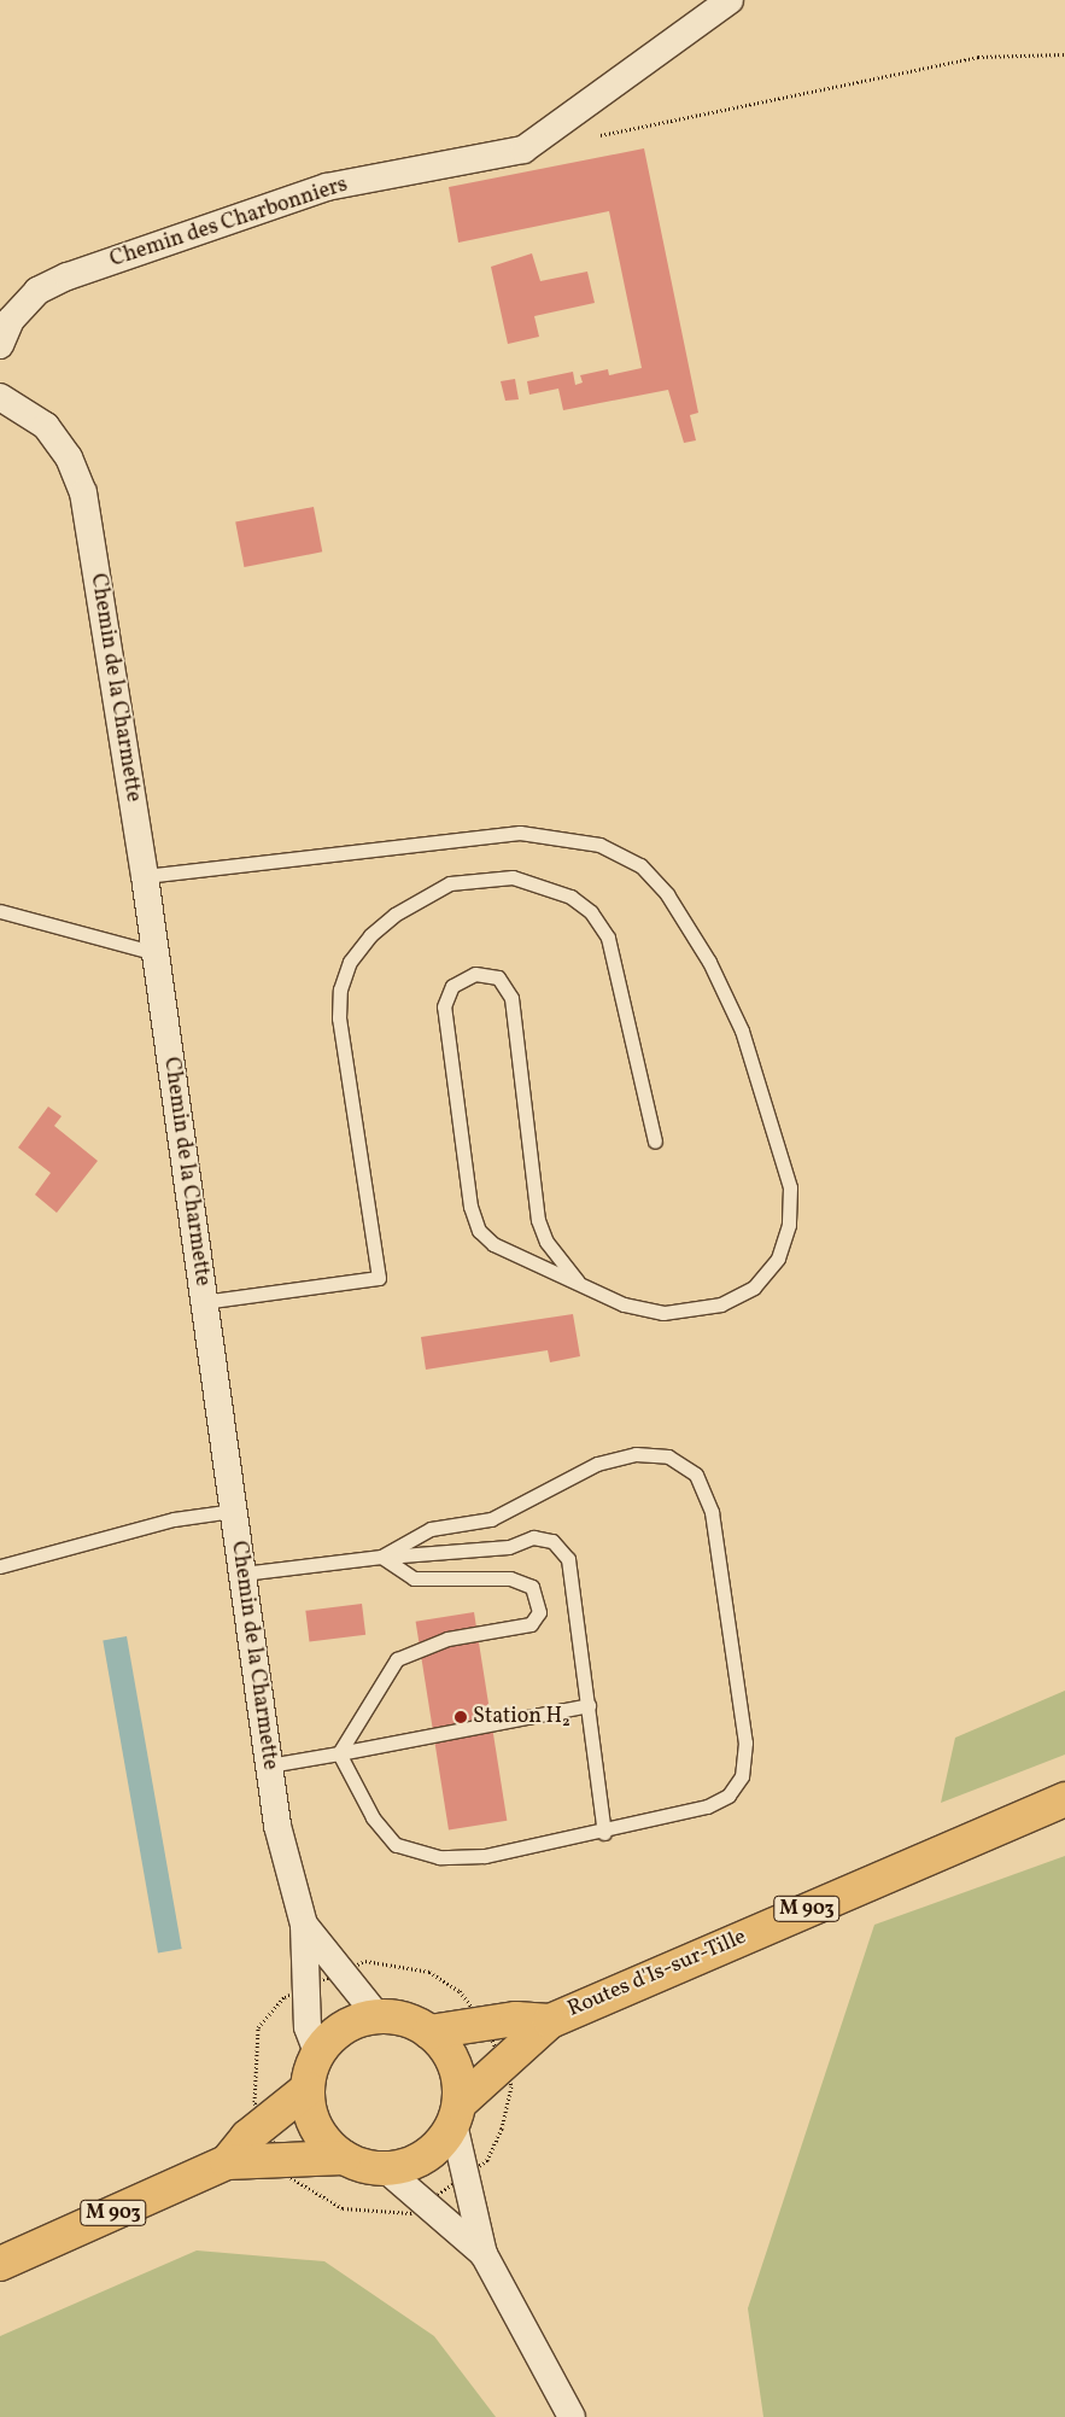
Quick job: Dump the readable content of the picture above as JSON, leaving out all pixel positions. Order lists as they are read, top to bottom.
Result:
{
  "streets": {
    "main road": ["M 903", "Routes d'Is-sur-Tille"],
    "street": ["Chemin des Charbonniers", "Chemin de la Charmette"]
  },
  "crossings": [
    ["Chemin de la Charmette", "M 903"],
    ["Chemin de la Charmette", "Routes d'Is-sur-Tille"],
    ["M 903", "Routes d'Is-sur-Tille"]
  ],
  "places": ["Station H₂"]
}
